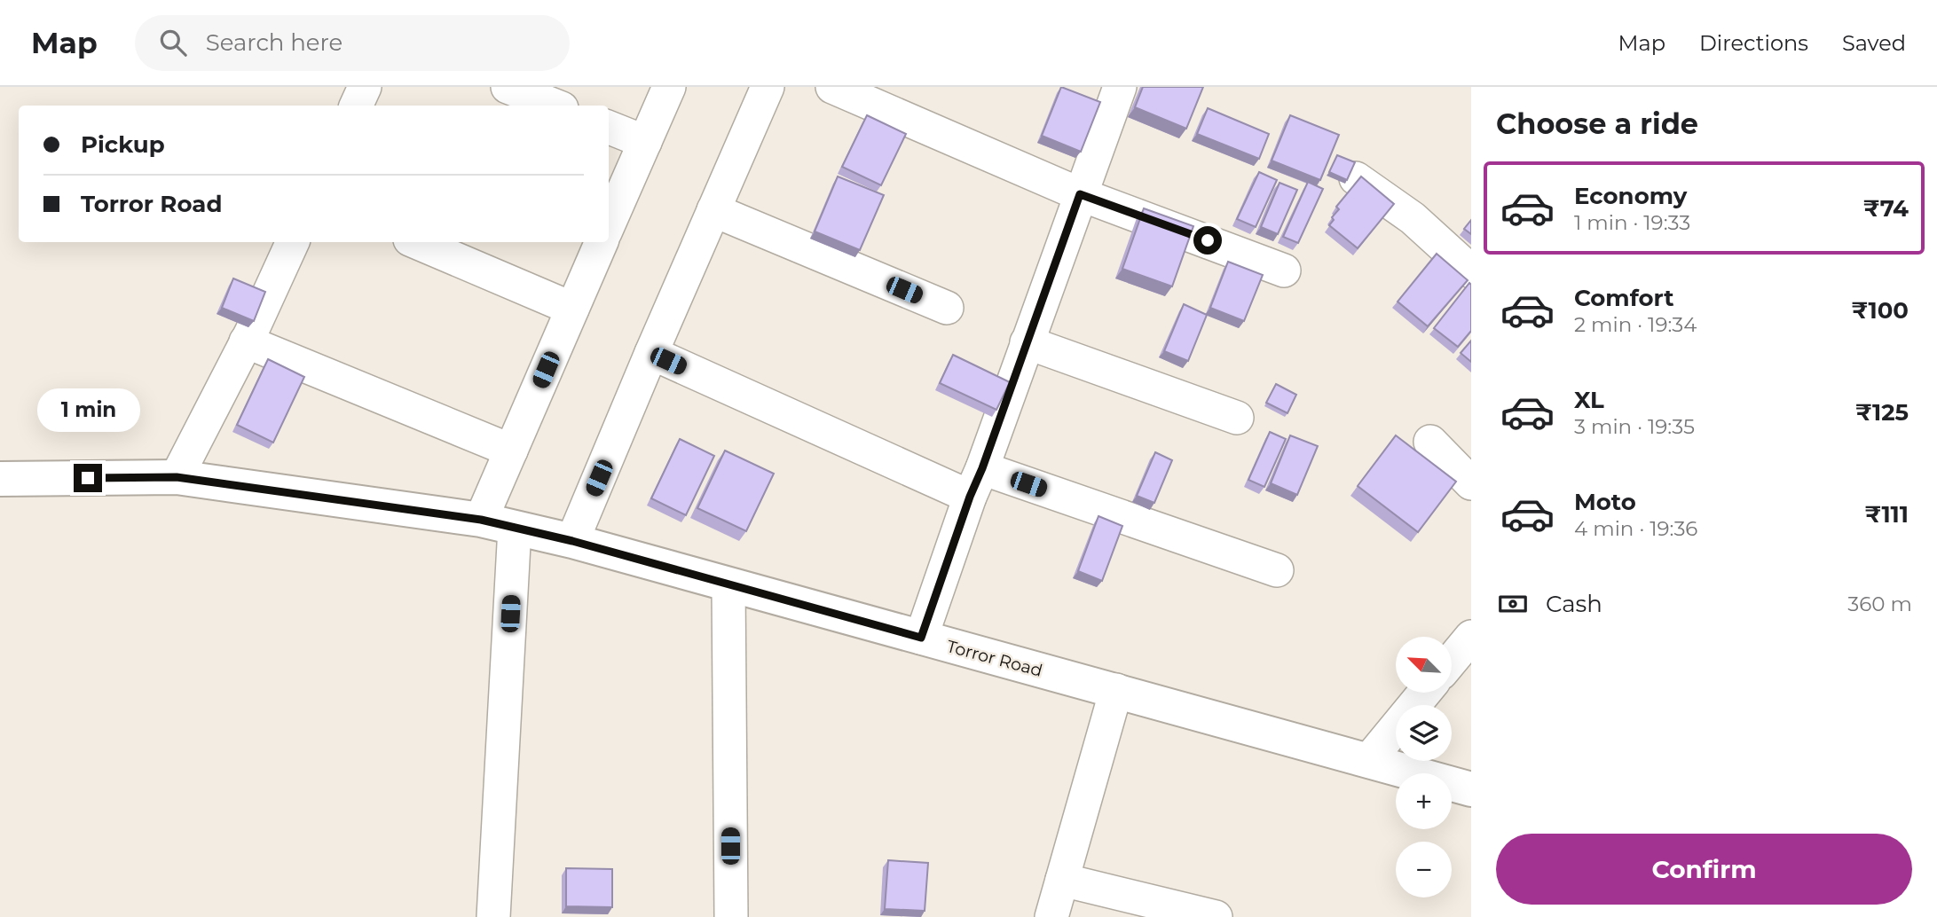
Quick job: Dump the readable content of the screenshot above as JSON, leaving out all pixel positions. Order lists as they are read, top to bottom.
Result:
{
  "streets": {
    "street": ["Torror Road"]
  },
  "north": "top left",
  "page": {
    "header": "Map",
    "search": "Search here",
    "nav": ["Map", "Directions", "Saved"],
    "heading": "Choose a ride",
    "banner": ["Pickup", "Torror Road"],
    "list": [
      {
        "name": "Economy",
        "note": "1 min · 19:33",
        "value": "₹74"
      },
      {
        "name": "Comfort",
        "note": "2 min · 19:34",
        "value": "₹100"
      },
      {
        "name": "XL",
        "note": "3 min · 19:35",
        "value": "₹125"
      },
      {
        "name": "Moto",
        "note": "4 min · 19:36",
        "value": "₹111"
      }
    ],
    "bubble": "1 min",
    "pay": ["Cash", "360 m"],
    "map_buttons": ["+", "−"],
    "buttons": "Confirm"
  }
}
